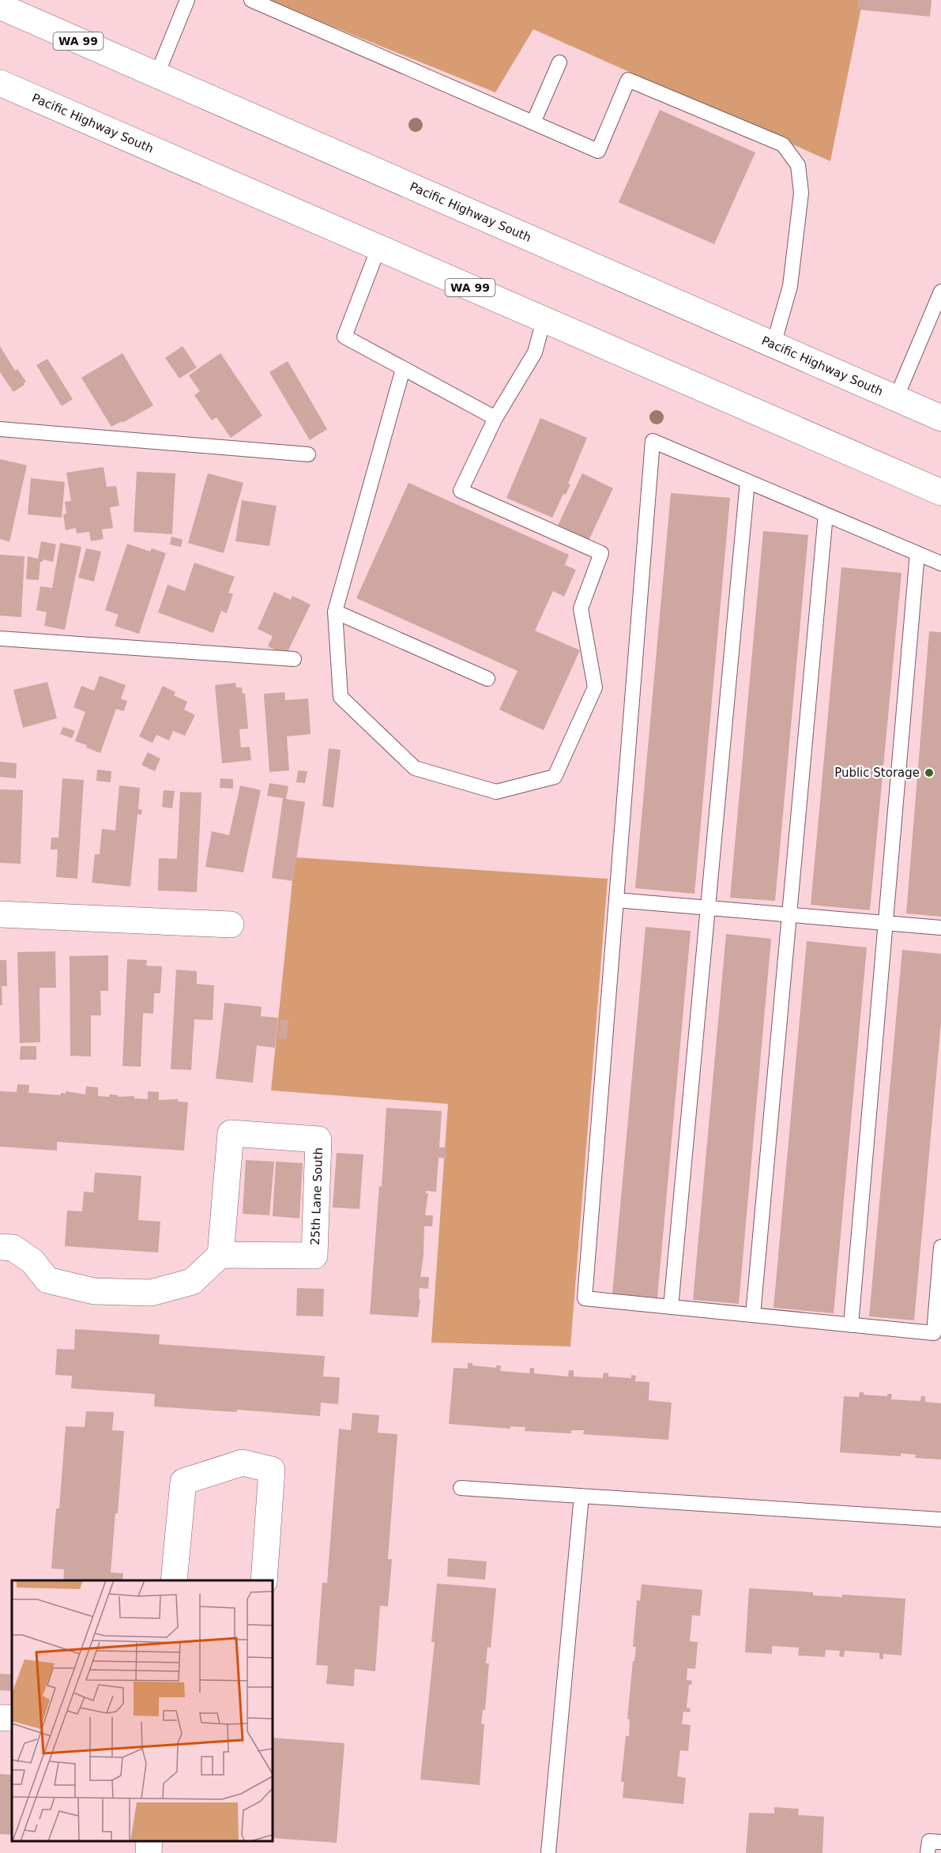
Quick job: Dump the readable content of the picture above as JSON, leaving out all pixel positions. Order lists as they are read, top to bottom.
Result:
{
  "streets": {
    "main road": ["WA 99", "Pacific Highway South", "25th Lane South"]
  },
  "places": ["Public Storage"]
}
